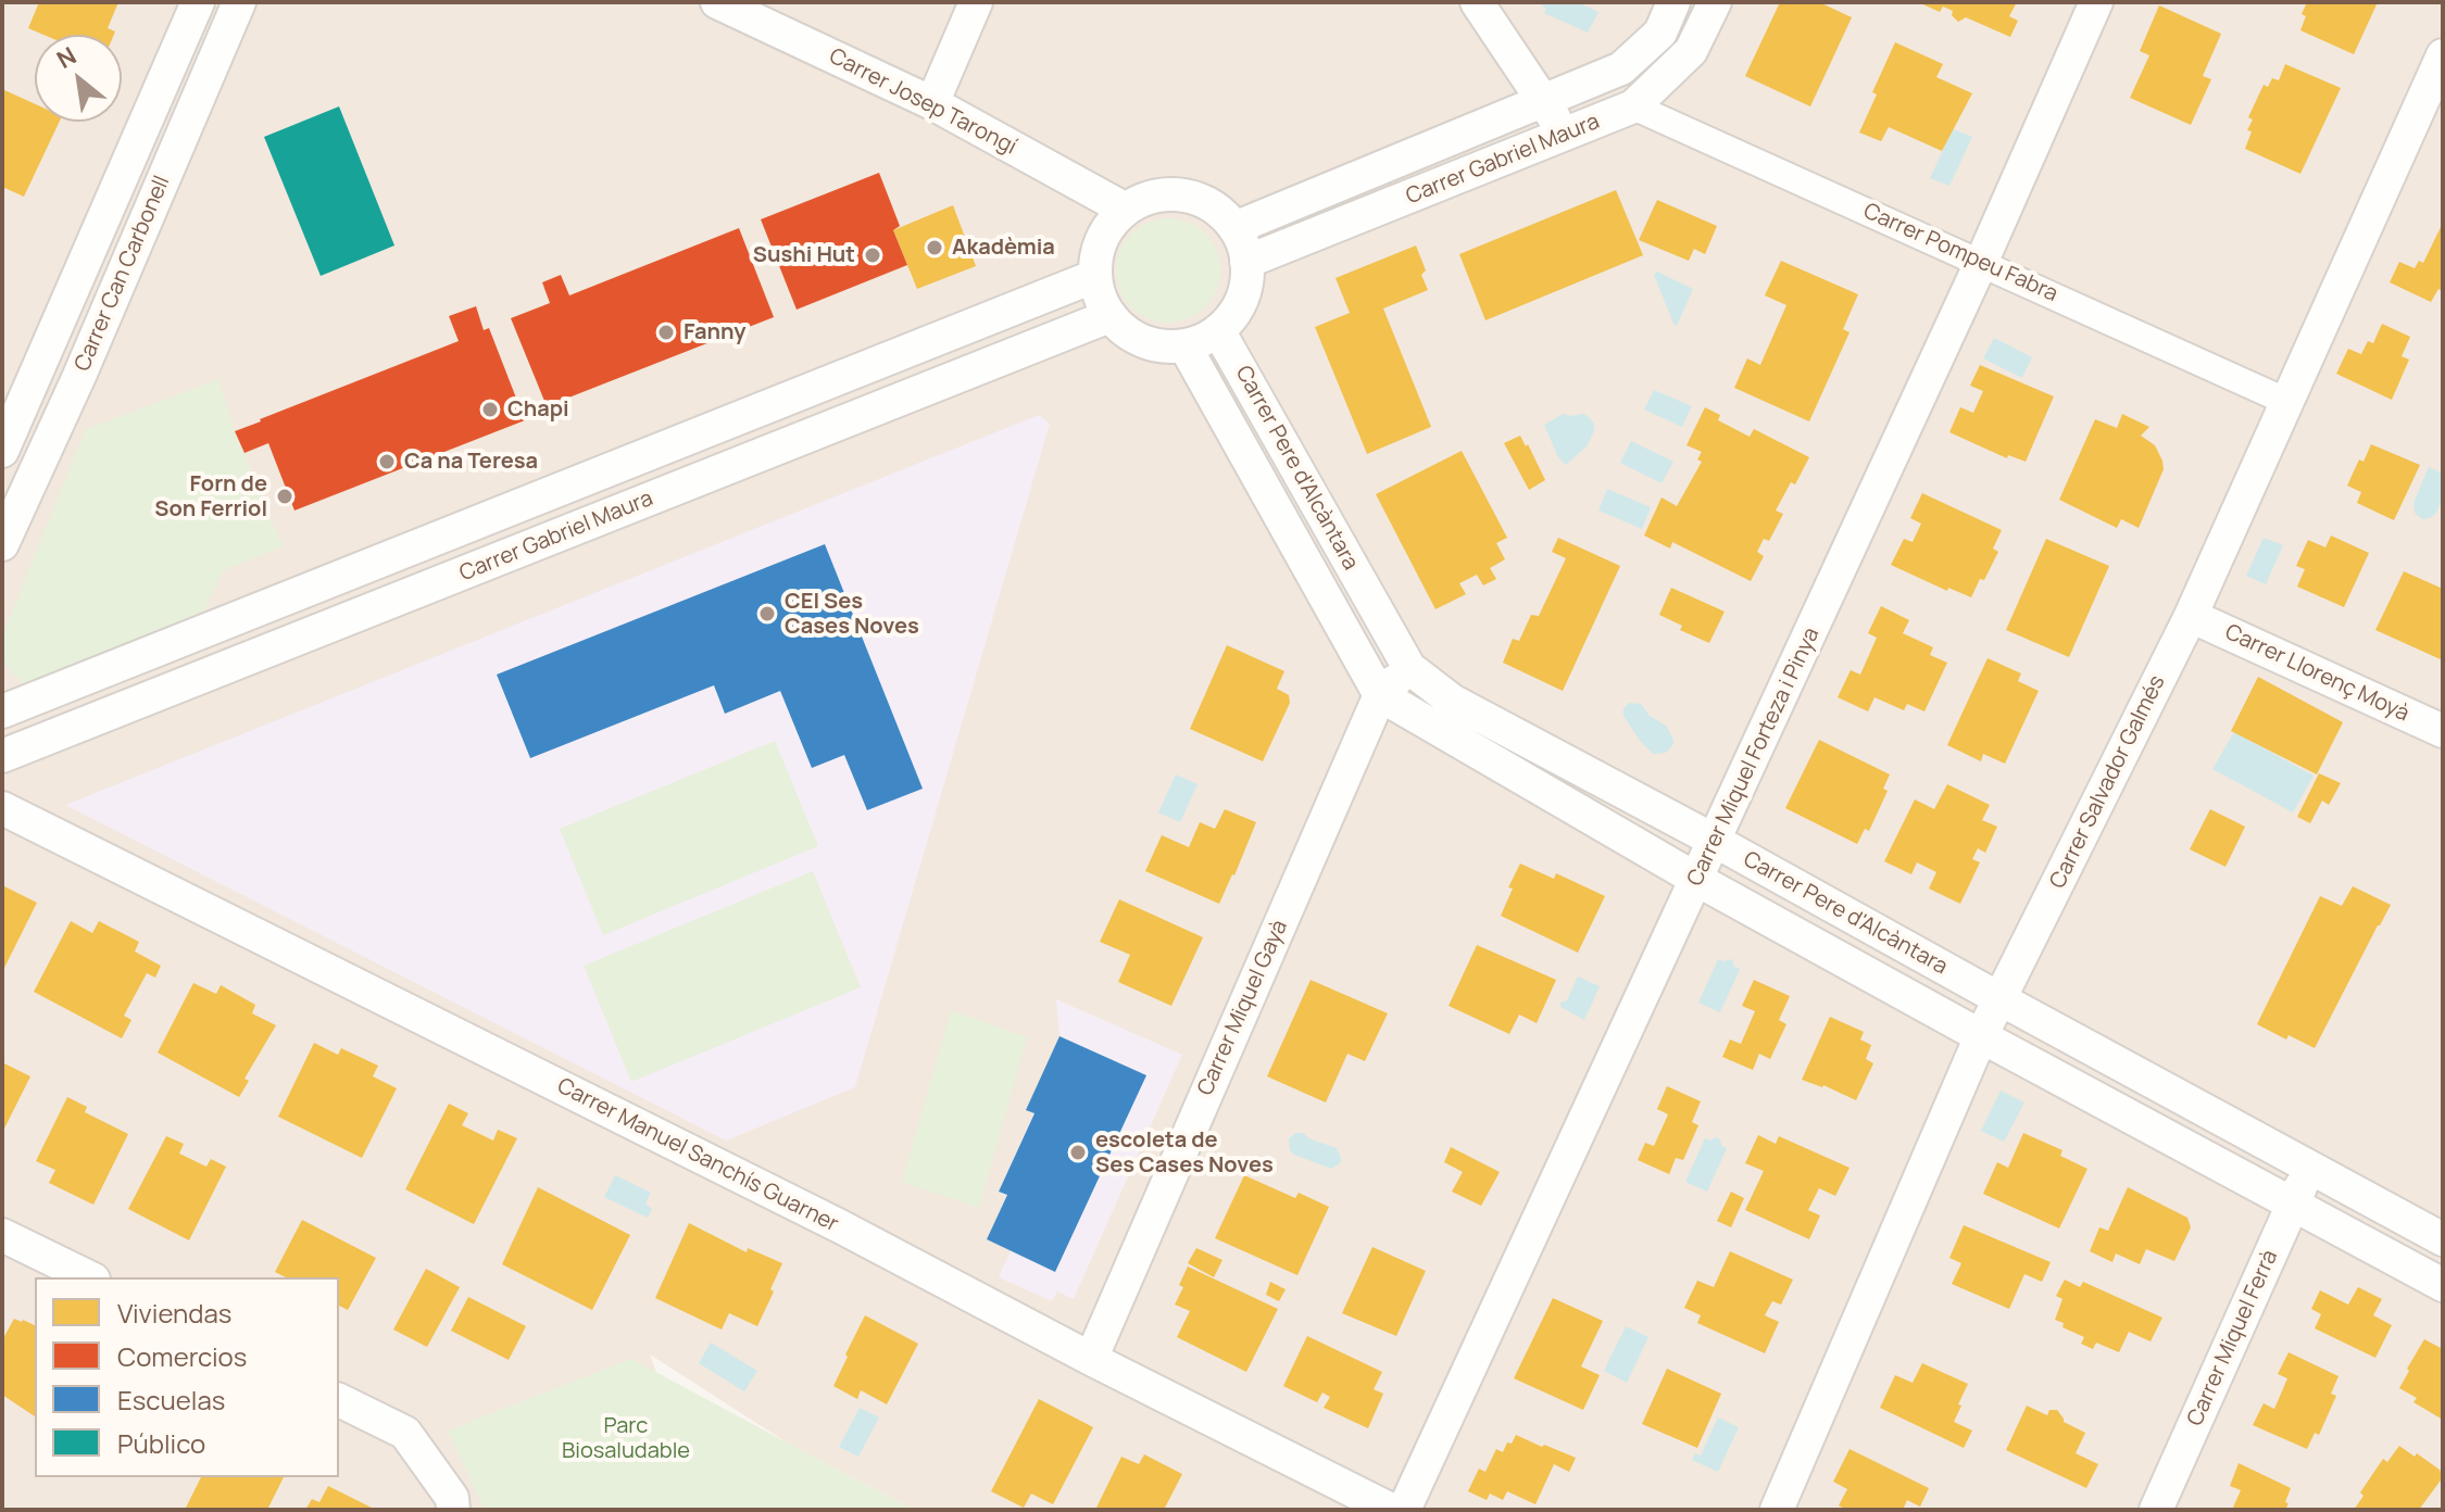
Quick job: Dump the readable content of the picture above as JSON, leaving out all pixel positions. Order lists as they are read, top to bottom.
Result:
{
  "streets": {
    "street": [
      "Carrer Josep Tarongí",
      "Carrer Gabriel Maura",
      "Carrer Pompeu Fabra",
      "Carrer Can Carbonell",
      "Carrer Pere d'Alcàntara",
      "Carrer Llorenç Moyà",
      "Carrer Miquel Forteza i Pinya",
      "Carrer Salvador Galmés",
      "Carrer Miquel Gayà",
      "Carrer Manuel Sanchís Guarner",
      "Carrer Miquel Ferrà"
    ]
  },
  "crossings": [
    ["Carrer Josep Tarongí", "Carrer Gabriel Maura"],
    ["Carrer Josep Tarongí", "Carrer Pere d'Alcàntara"],
    ["Carrer Gabriel Maura", "Carrer Pompeu Fabra"],
    ["Carrer Gabriel Maura", "Carrer Pere d'Alcàntara"],
    ["Carrer Pompeu Fabra", "Carrer Miquel Forteza i Pinya"],
    ["Carrer Pompeu Fabra", "Carrer Salvador Galmés"],
    ["Carrer Pere d'Alcàntara", "Carrer Miquel Forteza i Pinya"],
    ["Carrer Pere d'Alcàntara", "Carrer Salvador Galmés"],
    ["Carrer Pere d'Alcàntara", "Carrer Miquel Gayà"],
    ["Carrer Pere d'Alcàntara", "Carrer Miquel Ferrà"],
    ["Carrer Llorenç Moyà", "Carrer Salvador Galmés"],
    ["Carrer Miquel Gayà", "Carrer Manuel Sanchís Guarner"]
  ],
  "parks": ["Parc Biosaludable"],
  "places": [
    "Akadèmia",
    "Sushi Hut",
    "Fanny",
    "Chapi",
    "Ca na Teresa",
    "Forn de Son Ferriol",
    "CEI Ses Cases Noves",
    "escoleta de Ses Cases Noves"
  ],
  "legend": [
    "Viviendas",
    "Comercios",
    "Escuelas",
    "Público"
  ],
  "north": "top left"
}
